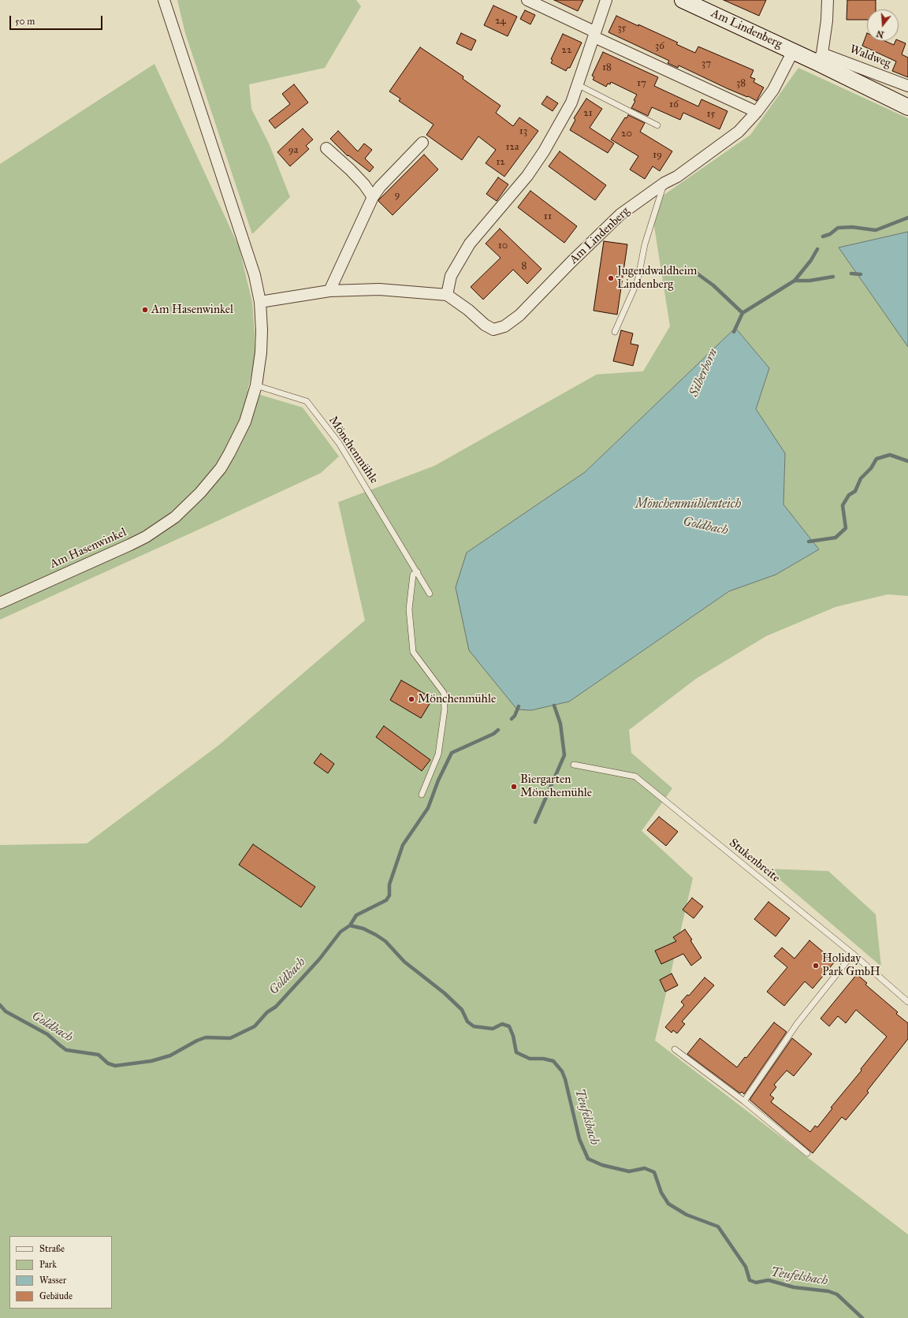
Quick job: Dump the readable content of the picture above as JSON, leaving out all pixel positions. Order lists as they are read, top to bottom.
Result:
{
  "streets": {
    "street": ["Am Lindenberg", "Waldweg", "Am Hasenwinkel"],
    "lane": ["Mönchenmühle", "Stukenbreite"]
  },
  "crossings": [
    ["Mönchenmühle", "Am Hasenwinkel"]
  ],
  "water": [
    "Silberborn",
    "Mönchenmühlenteich",
    "Goldbach",
    "Teufelsbach"
  ],
  "places": [
    "Jugendwaldheim Lindenberg",
    "Am Hasenwinkel",
    "Mönchenmühle",
    "Biergarten Mönchemühle",
    "Holiday Park GmbH"
  ],
  "house_numbers": [
    "24",
    "35",
    "36",
    "22",
    "37",
    "18",
    "17",
    "38",
    "16",
    "21",
    "15",
    "13",
    "20",
    "12a",
    "9a",
    "19",
    "12",
    "9",
    "11",
    "10",
    "8"
  ],
  "legend": [
    "Straße",
    "Park",
    "Wasser",
    "Gebäude"
  ],
  "scale_bar": "50 m",
  "north": "bottom"
}
